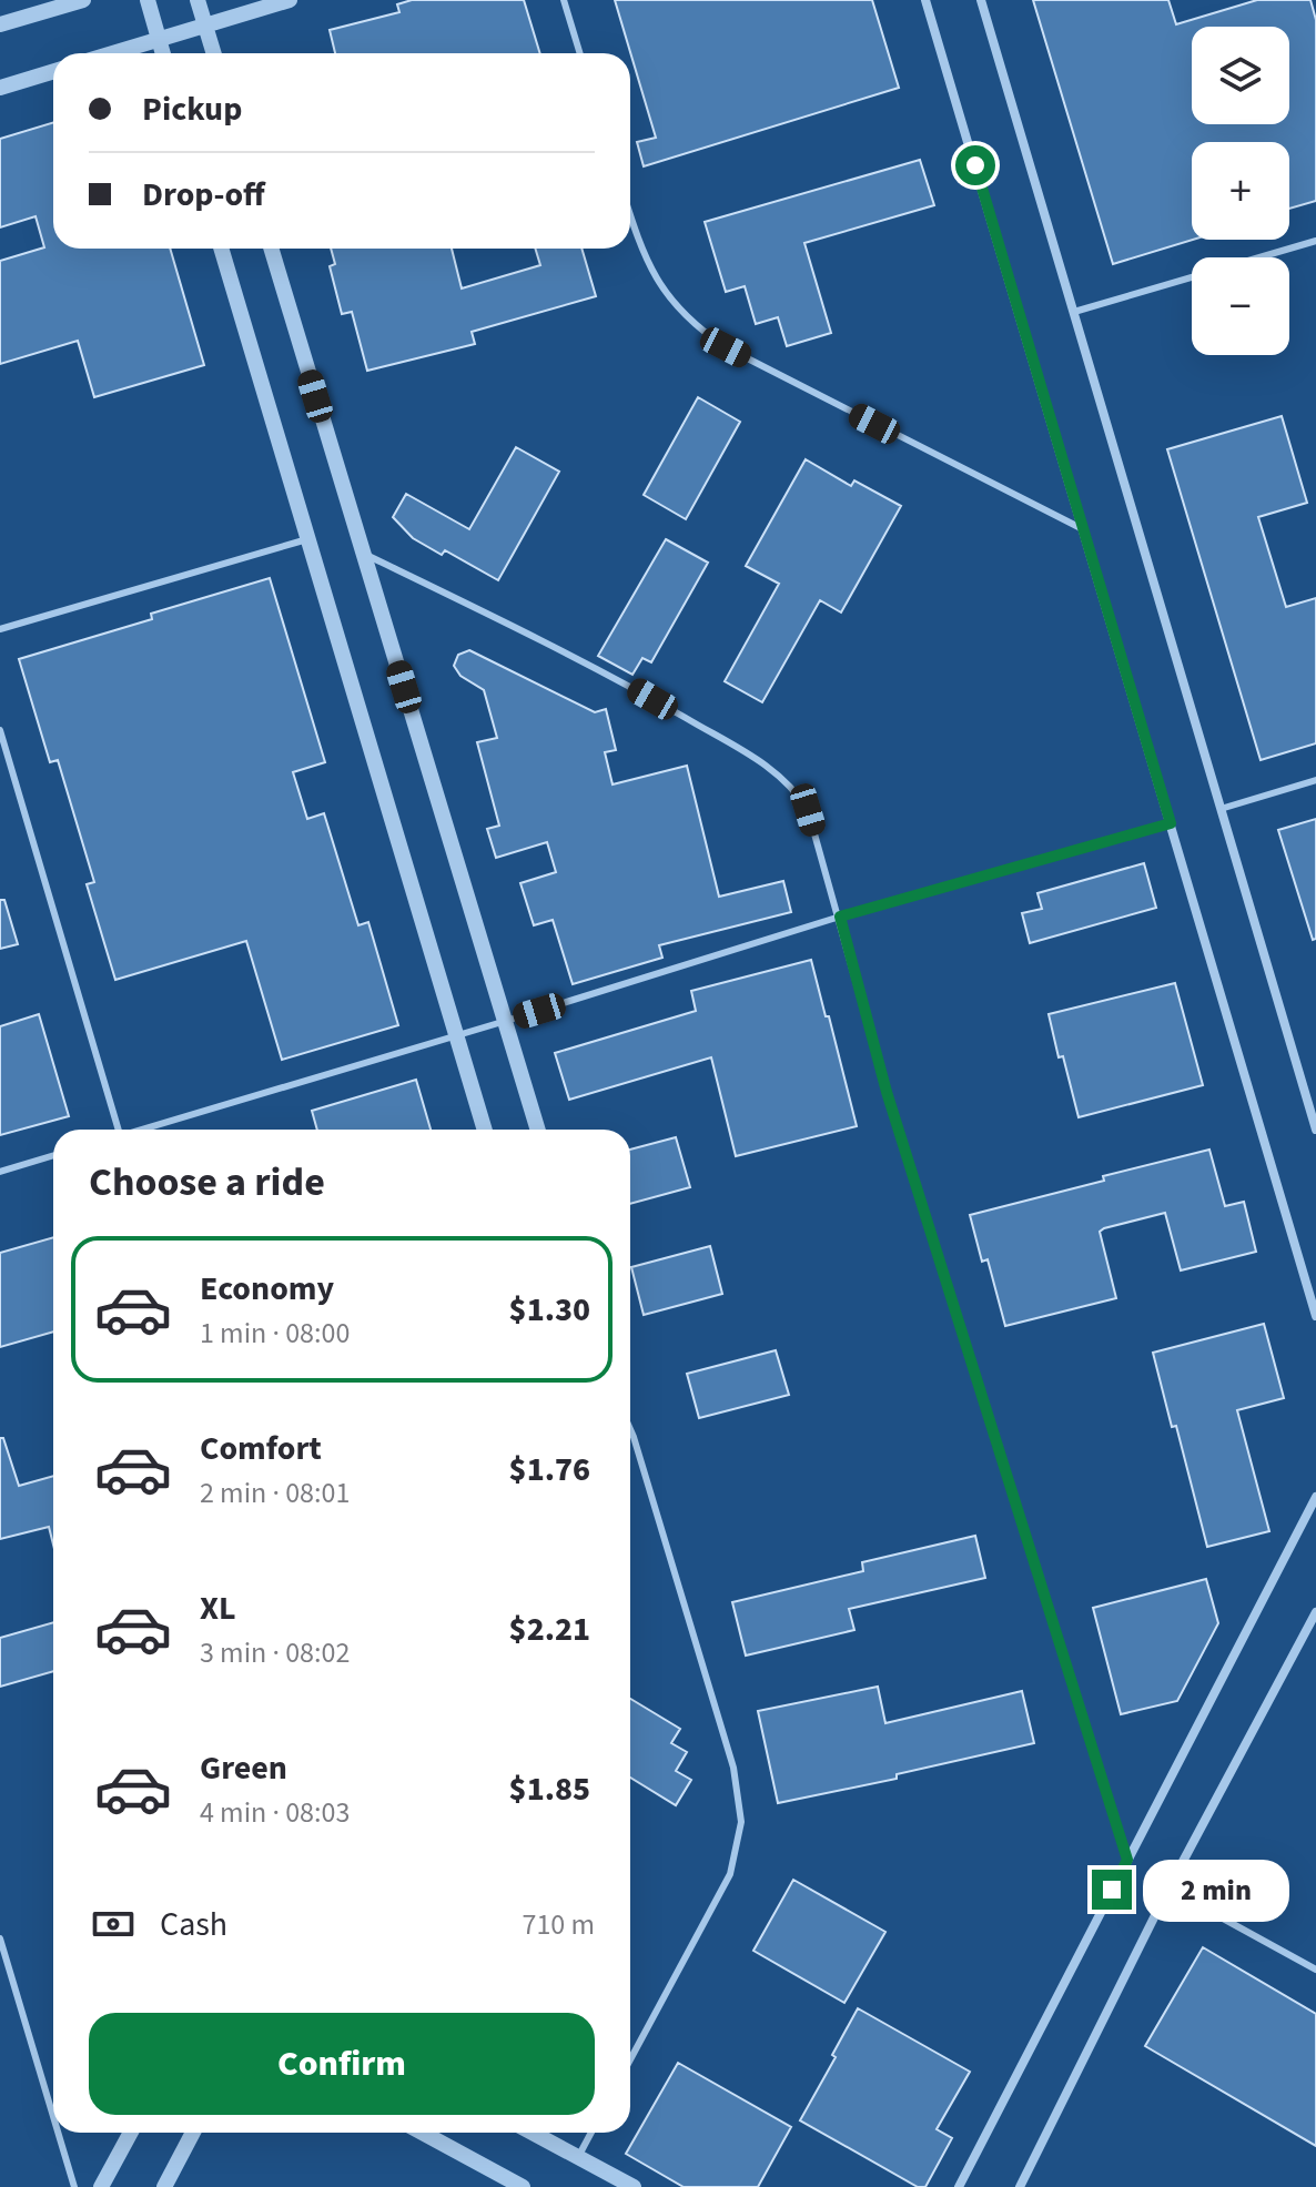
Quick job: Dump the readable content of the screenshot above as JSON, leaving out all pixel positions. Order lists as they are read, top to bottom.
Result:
{
  "page": {
    "map_buttons": ["+", "−"],
    "banner": ["Pickup", "Drop-off"],
    "heading": "Choose a ride",
    "list": [
      {
        "name": "Economy",
        "note": "1 min · 08:00",
        "value": "$1.30"
      },
      {
        "name": "Comfort",
        "note": "2 min · 08:01",
        "value": "$1.76"
      },
      {
        "name": "XL",
        "note": "3 min · 08:02",
        "value": "$2.21"
      },
      {
        "name": "Green",
        "note": "4 min · 08:03",
        "value": "$1.85"
      }
    ],
    "bubble": "2 min",
    "pay": ["Cash", "710 m"],
    "buttons": "Confirm"
  }
}
